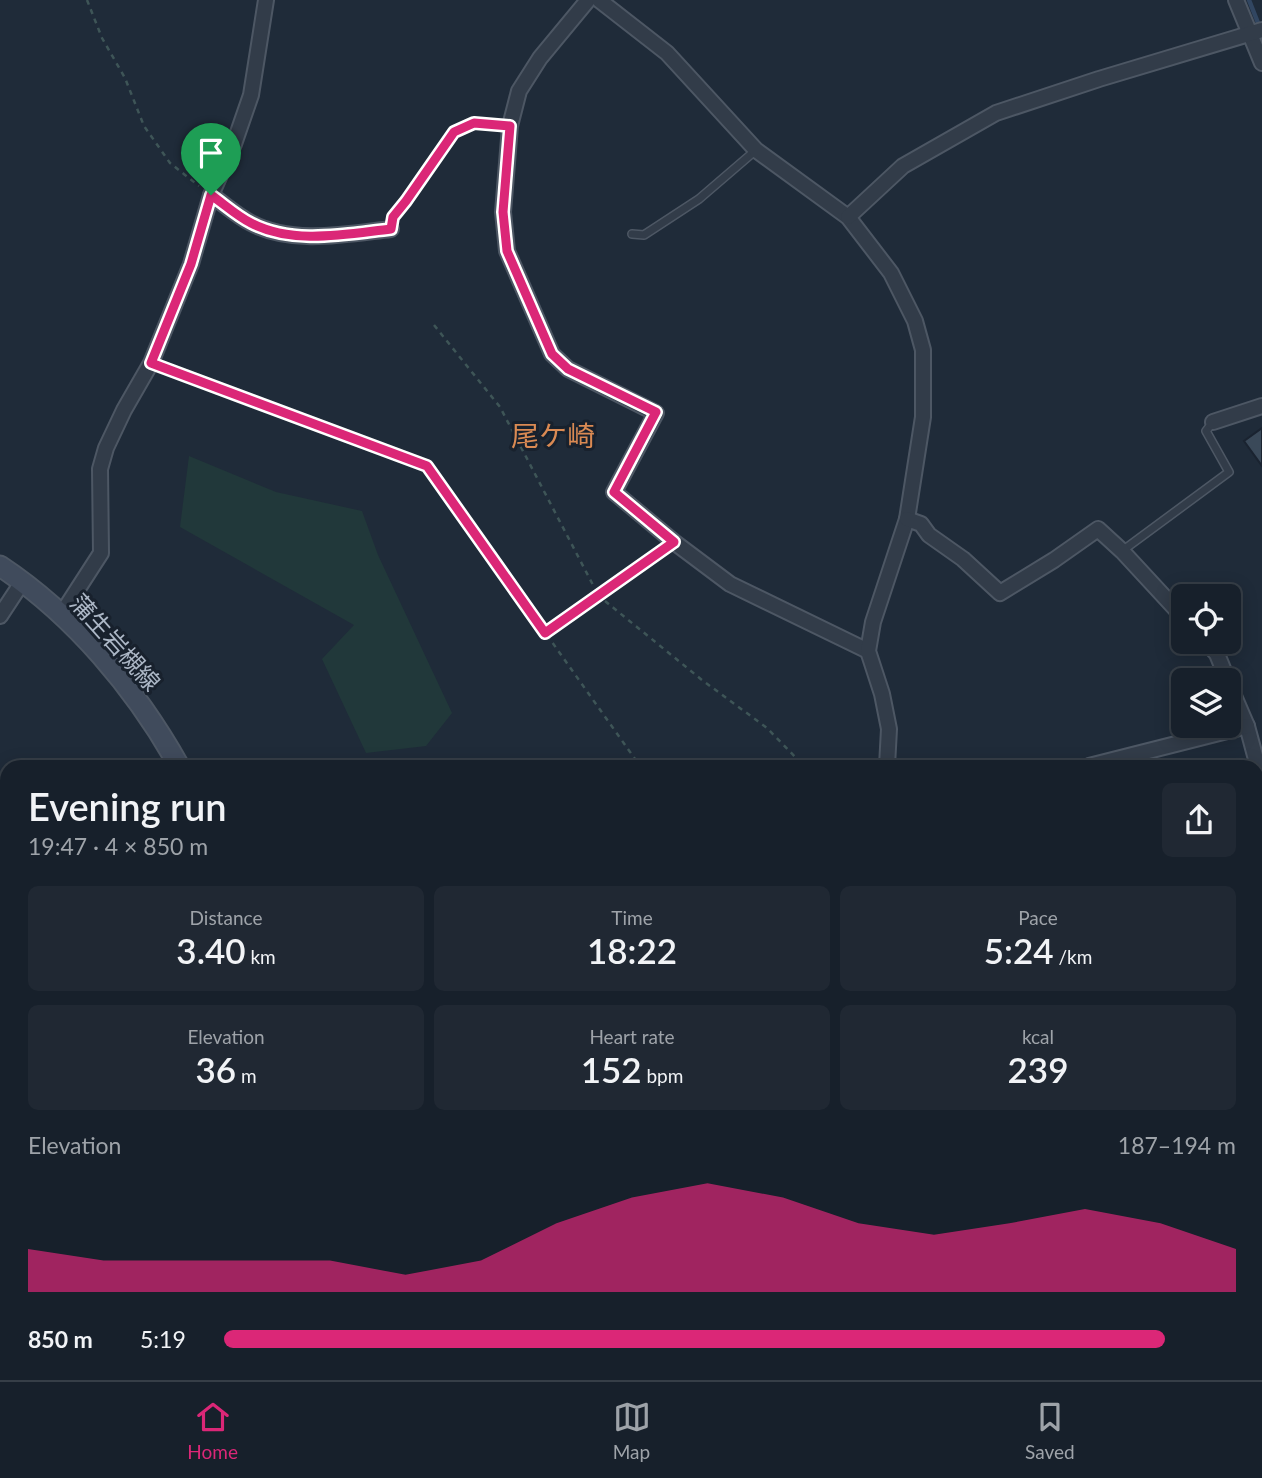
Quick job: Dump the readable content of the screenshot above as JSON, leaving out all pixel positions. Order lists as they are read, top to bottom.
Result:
{
  "streets": {
    "main road": ["蒲生岩槻線"]
  },
  "districts": ["尾ケ崎"],
  "page": {
    "heading": ["Evening run", "19:47 · 4 × 850 m"],
    "stats": [
      ["Distance", "3.40 km"],
      ["Time", "18:22"],
      ["Pace", "5:24 /km"],
      ["Elevation", "36 m"],
      ["Heart rate", "152 bpm"],
      ["kcal", "239"]
    ],
    "chart": ["Elevation", "187–194 m"],
    "list": [
      {
        "name": "850 m",
        "note": "5:19"
      }
    ],
    "tabs": ["Home", "Map", "Saved"]
  }
}
